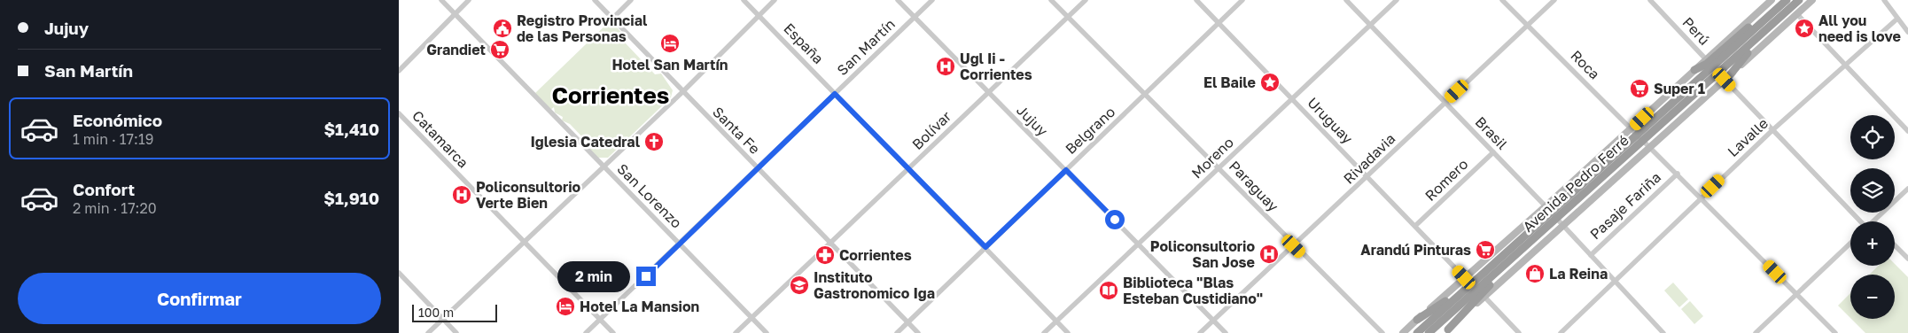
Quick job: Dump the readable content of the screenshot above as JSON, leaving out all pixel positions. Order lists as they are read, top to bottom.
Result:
{
  "streets": {
    "highway": ["Avenida Pedro Ferré"],
    "street": [
      "Perú",
      "España",
      "San Martín",
      "Roca",
      "Jujuy",
      "Uruguay",
      "Santa Fe",
      "Bolívar",
      "Belgrano",
      "Brasil",
      "Lavalle",
      "Catamarca",
      "Moreno",
      "Rivadavia",
      "Romero",
      "Paraguay",
      "San Lorenzo",
      "Pasaje Fariña"
    ]
  },
  "crossings": [
    ["Perú", "Avenida Pedro Ferré"],
    ["España", "San Martín"],
    ["España", "Bolívar"],
    ["España", "Belgrano"],
    ["España", "Moreno"],
    ["San Martín", "Jujuy"],
    ["San Martín", "Santa Fe"],
    ["San Martín", "Catamarca"],
    ["San Martín", "San Lorenzo"],
    ["Roca", "Lavalle"],
    ["Roca", "Rivadavia"],
    ["Roca", "Avenida Pedro Ferré"],
    ["Roca", "Pasaje Fariña"],
    ["Jujuy", "Bolívar"],
    ["Jujuy", "Belgrano"],
    ["Jujuy", "Moreno"],
    ["Jujuy", "Rivadavia"],
    ["Uruguay", "Belgrano"],
    ["Uruguay", "Moreno"],
    ["Uruguay", "Rivadavia"],
    ["Uruguay", "Romero"],
    ["Uruguay", "Avenida Pedro Ferré"],
    ["Santa Fe", "Bolívar"],
    ["Santa Fe", "Belgrano"],
    ["Bolívar", "Paraguay"],
    ["Bolívar", "San Lorenzo"],
    ["Belgrano", "Paraguay"],
    ["Brasil", "Lavalle"],
    ["Brasil", "Moreno"],
    ["Brasil", "Rivadavia"],
    ["Brasil", "Romero"],
    ["Brasil", "Avenida Pedro Ferré"],
    ["Brasil", "Pasaje Fariña"],
    ["Moreno", "Paraguay"],
    ["Rivadavia", "Paraguay"]
  ],
  "districts": ["Corrientes"],
  "places": {
    "public building": ["Registro Provincial de las Personas"],
    "place": ["All you need is love", "El Baile"],
    "hotel": ["Hotel San Martín", "Hotel La Mansion"],
    "supermarket": ["Grandiet", "Super 1", "Arandú Pinturas"],
    "hospital": ["Ugl Ii - Corrientes", "Policonsultorio Verte Bien", "Policonsultorio San Jose"],
    "church": ["Iglesia Catedral"],
    "pharmacy": ["Corrientes"],
    "shop": ["La Reina"],
    "school or university": ["Instituto Gastronomico Iga"],
    "library": ["Biblioteca \"Blas Esteban Custidiano\""]
  },
  "scale_bar": "100 m",
  "page": {
    "banner": ["Jujuy", "San Martín"],
    "list": [
      {
        "name": "Económico",
        "note": "1 min · 17:19",
        "value": "$1,410"
      },
      {
        "name": "Confort",
        "note": "2 min · 17:20",
        "value": "$1,910"
      }
    ],
    "map_buttons": ["+", "−"],
    "bubble": "2 min",
    "buttons": "Confirmar",
    "scale": "100 m"
  }
}
